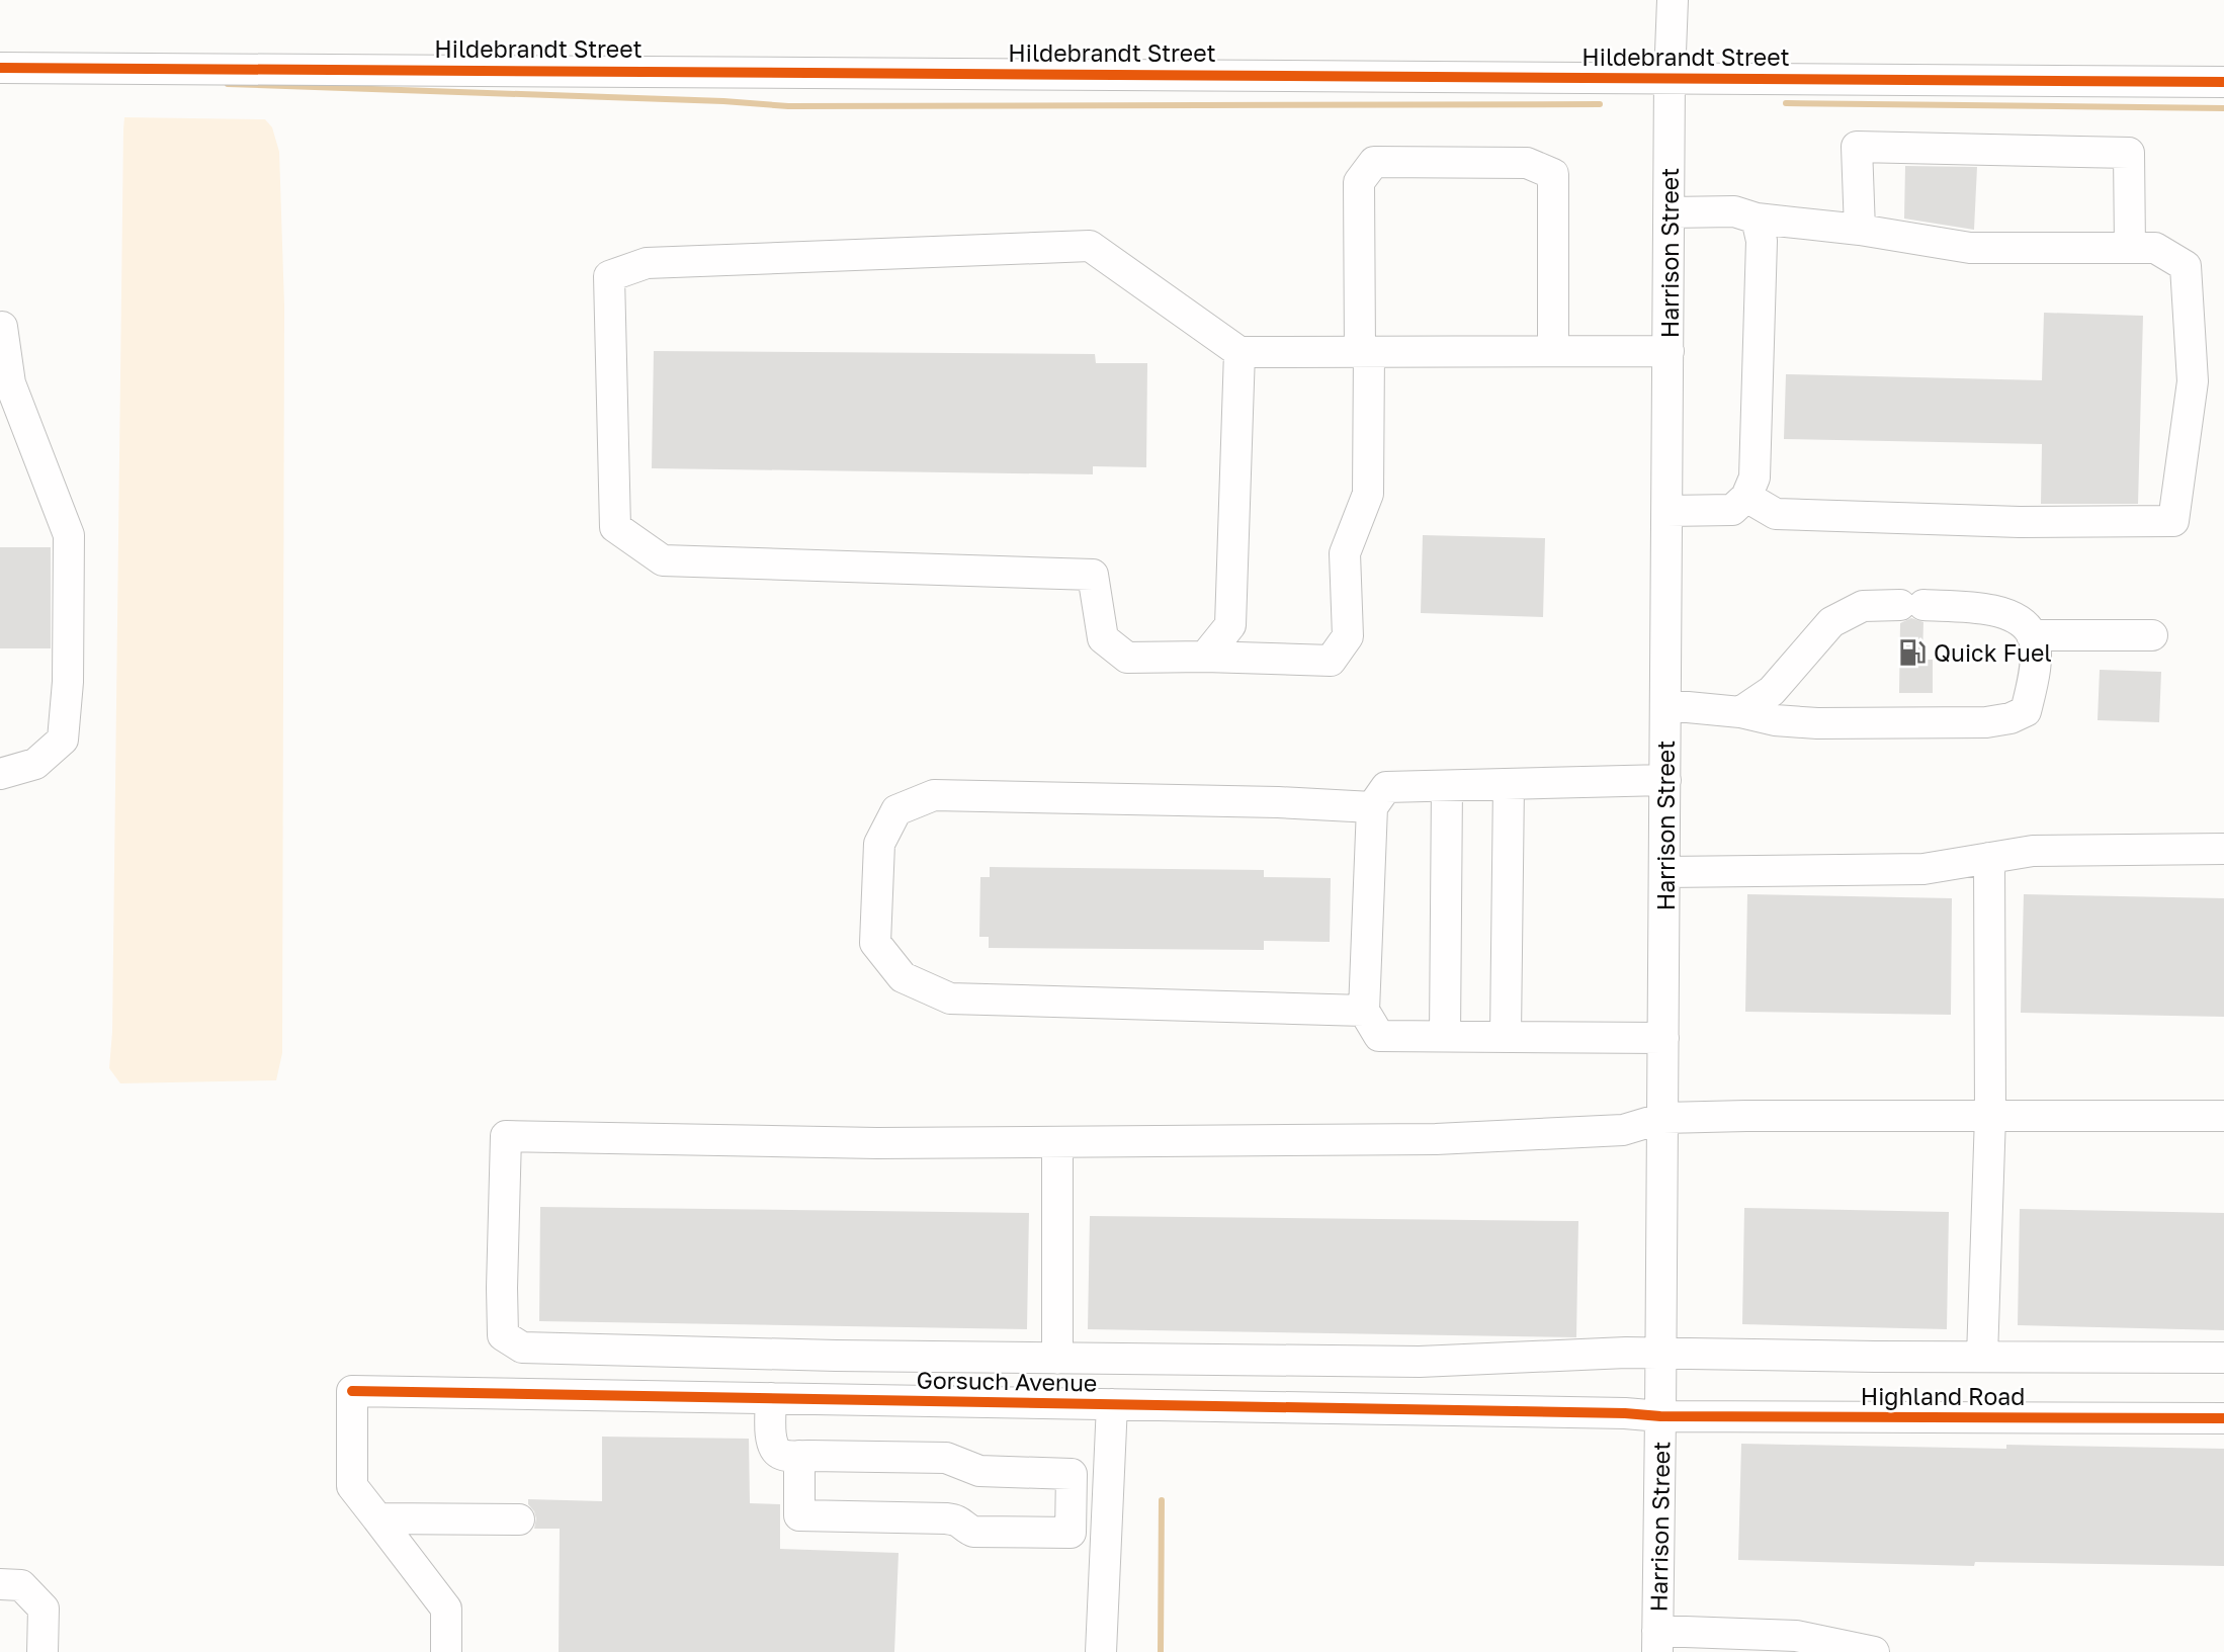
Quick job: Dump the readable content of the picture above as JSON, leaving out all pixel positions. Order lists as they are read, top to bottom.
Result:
{
  "streets": {
    "street": [
      "Hildebrandt Street",
      "Harrison Street",
      "Gorsuch Avenue",
      "Highland Road"
    ]
  },
  "crossings": [
    ["Hildebrandt Street", "Harrison Street"],
    ["Harrison Street", "Gorsuch Avenue"],
    ["Harrison Street", "Highland Road"],
    ["Gorsuch Avenue", "Highland Road"]
  ],
  "places": {
    "fuel station": ["Quick Fuel"]
  }
}
